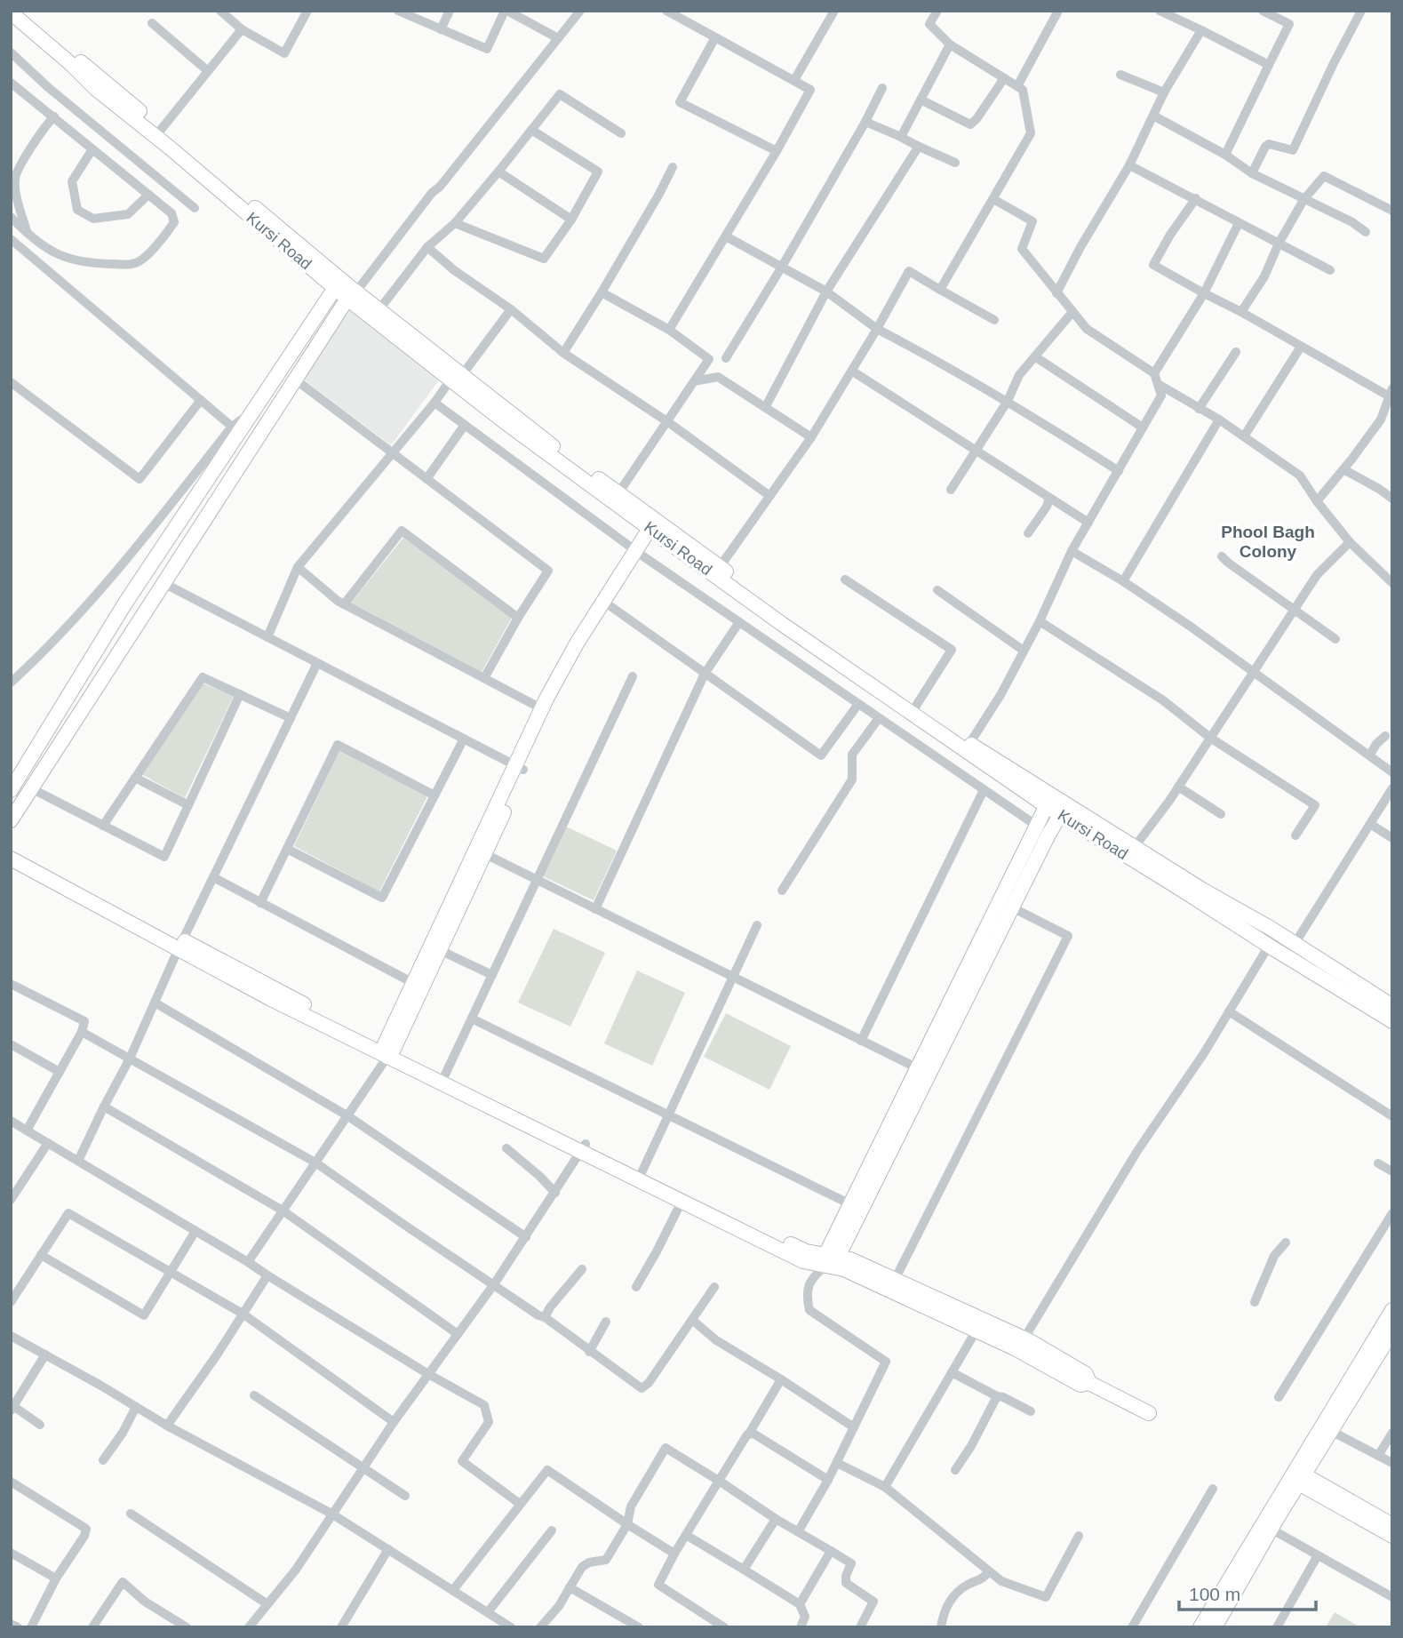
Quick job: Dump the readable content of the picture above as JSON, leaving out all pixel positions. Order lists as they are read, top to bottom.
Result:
{
  "streets": {
    "street": ["Kursi Road"]
  },
  "districts": ["Phool Bagh Colony"],
  "scale_bar": "100 m"
}
